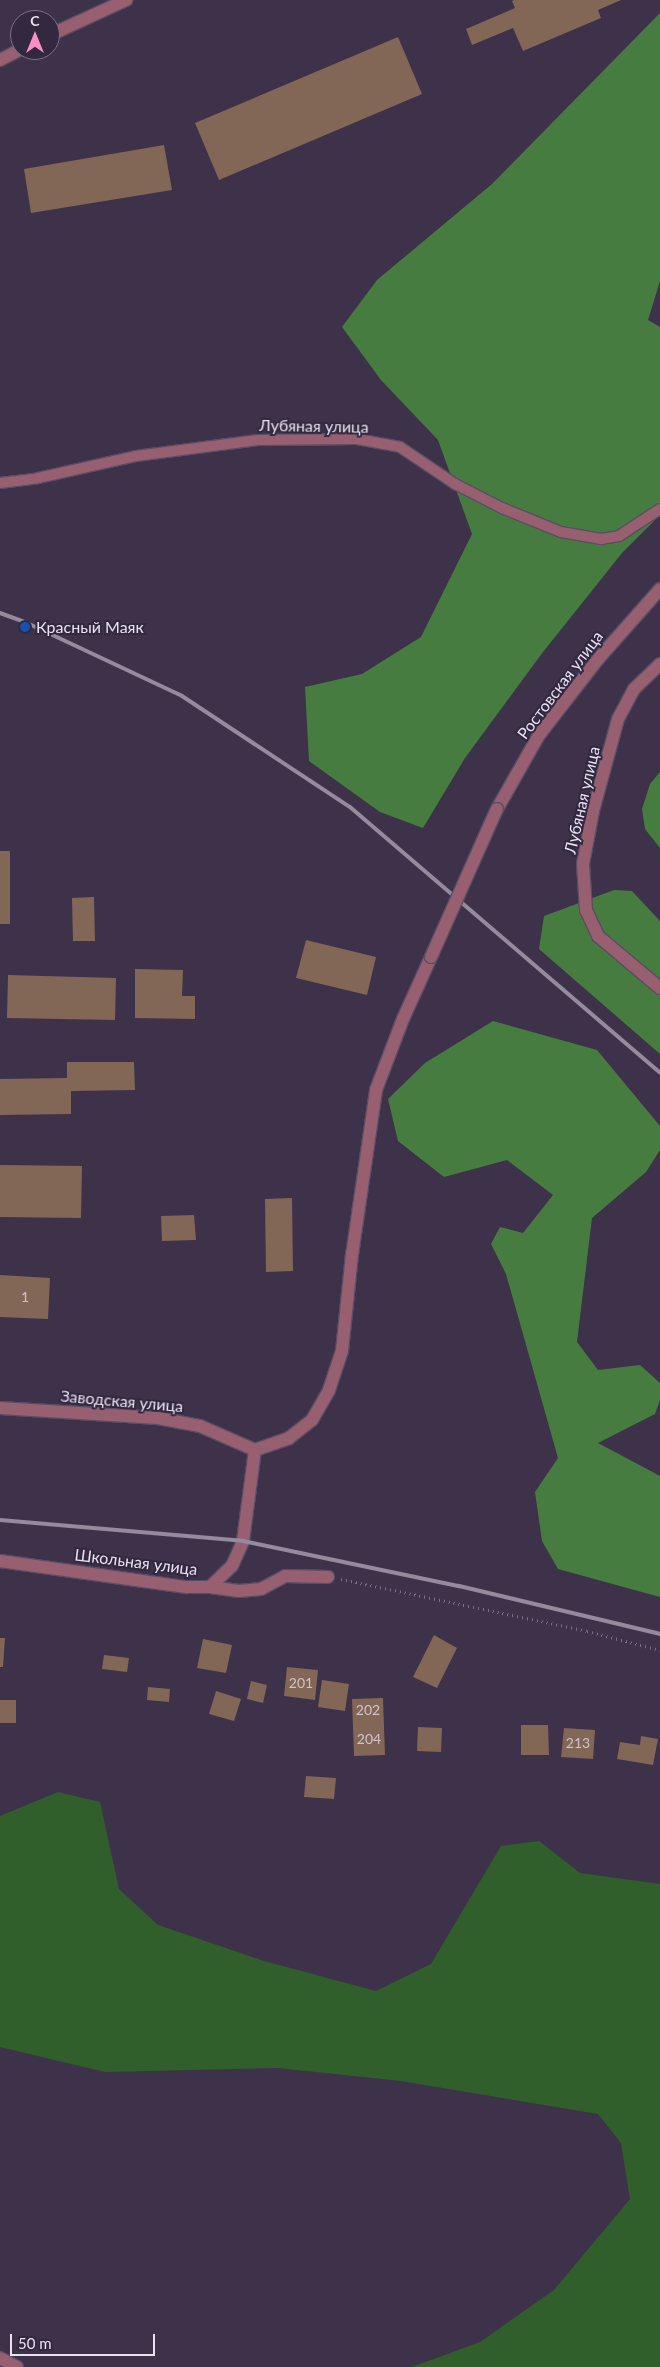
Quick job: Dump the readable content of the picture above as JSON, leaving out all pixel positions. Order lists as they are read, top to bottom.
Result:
{
  "streets": {
    "street": [
      "Лубяная улица",
      "Ростовская улица",
      "Заводская улица",
      "Школьная улица"
    ]
  },
  "crossings": [
    ["Ростовская улица", "Заводская улица"],
    ["Ростовская улица", "Школьная улица"],
    ["Заводская улица", "Школьная улица"]
  ],
  "places": ["Красный Маяк"],
  "house_numbers": [
    "1",
    "201",
    "202",
    "204",
    "213"
  ],
  "scale_bar": "50 m",
  "north": "top"
}
